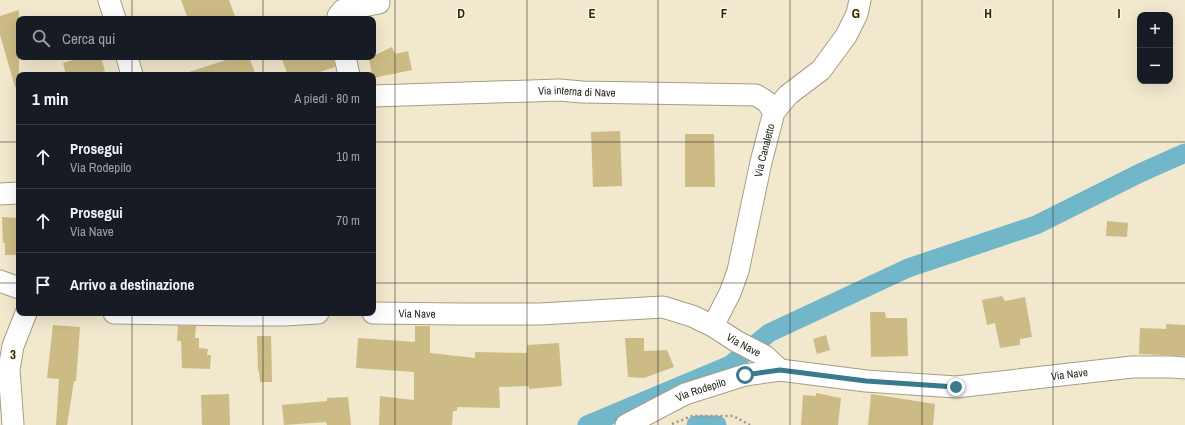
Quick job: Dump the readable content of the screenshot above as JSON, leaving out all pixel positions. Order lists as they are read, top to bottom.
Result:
{
  "streets": {
    "street": [
      "Via interna di Nave",
      "Via Canaletto",
      "Via Nave",
      "Via Rodepilo"
    ]
  },
  "crossings": [
    ["Via interna di Nave", "Via Canaletto"],
    ["Via Canaletto", "Via Nave"],
    ["Via Nave", "Via Rodepilo"]
  ],
  "page": {
    "map_buttons": ["+", "−"],
    "search": "Cerca qui",
    "heading": ["1 min", "A piedi · 80 m"],
    "list": [
      ["Prosegui", "Via Rodepilo", "10 m"],
      ["Prosegui", "Via Nave", "70 m"],
      "Arrivo a destinazione"
    ]
  },
  "grid": {
    "columns": [
      "D",
      "E",
      "F",
      "G",
      "H",
      "I"
    ],
    "rows": ["3"]
  }
}
